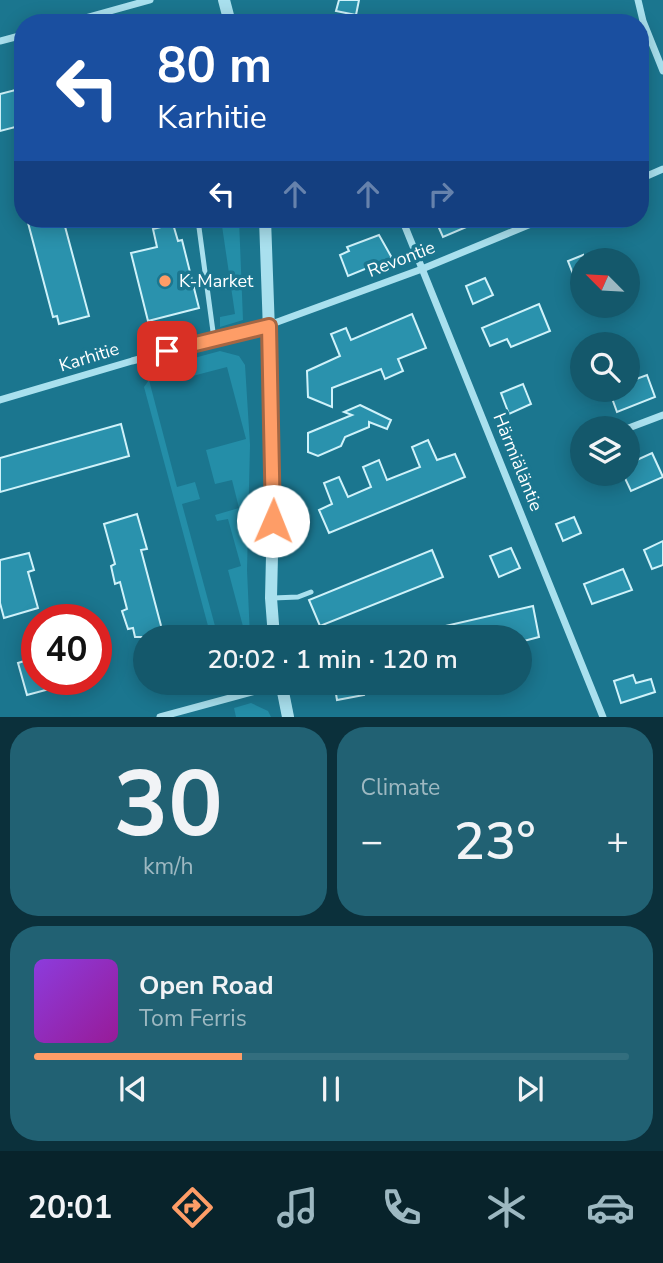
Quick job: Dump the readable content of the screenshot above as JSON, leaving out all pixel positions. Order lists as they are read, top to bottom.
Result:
{
  "streets": {
    "street": ["Revontie", "Karhitie", "Härmiäläntie"]
  },
  "crossings": [
    ["Revontie", "Karhitie"],
    ["Revontie", "Härmiäläntie"]
  ],
  "places": ["K-Market"],
  "north": "top left",
  "page": {
    "turn": ["80 m", "Karhitie"],
    "limit": "40",
    "trip": "20:02 · 1 min · 120 m",
    "tile": [
      ["30", "km/h"],
      "Climate"
    ],
    "heat": ["−", "23°", "+"],
    "song": ["Open Road", "Tom Ferris"],
    "tabs": "20:01"
  }
}
